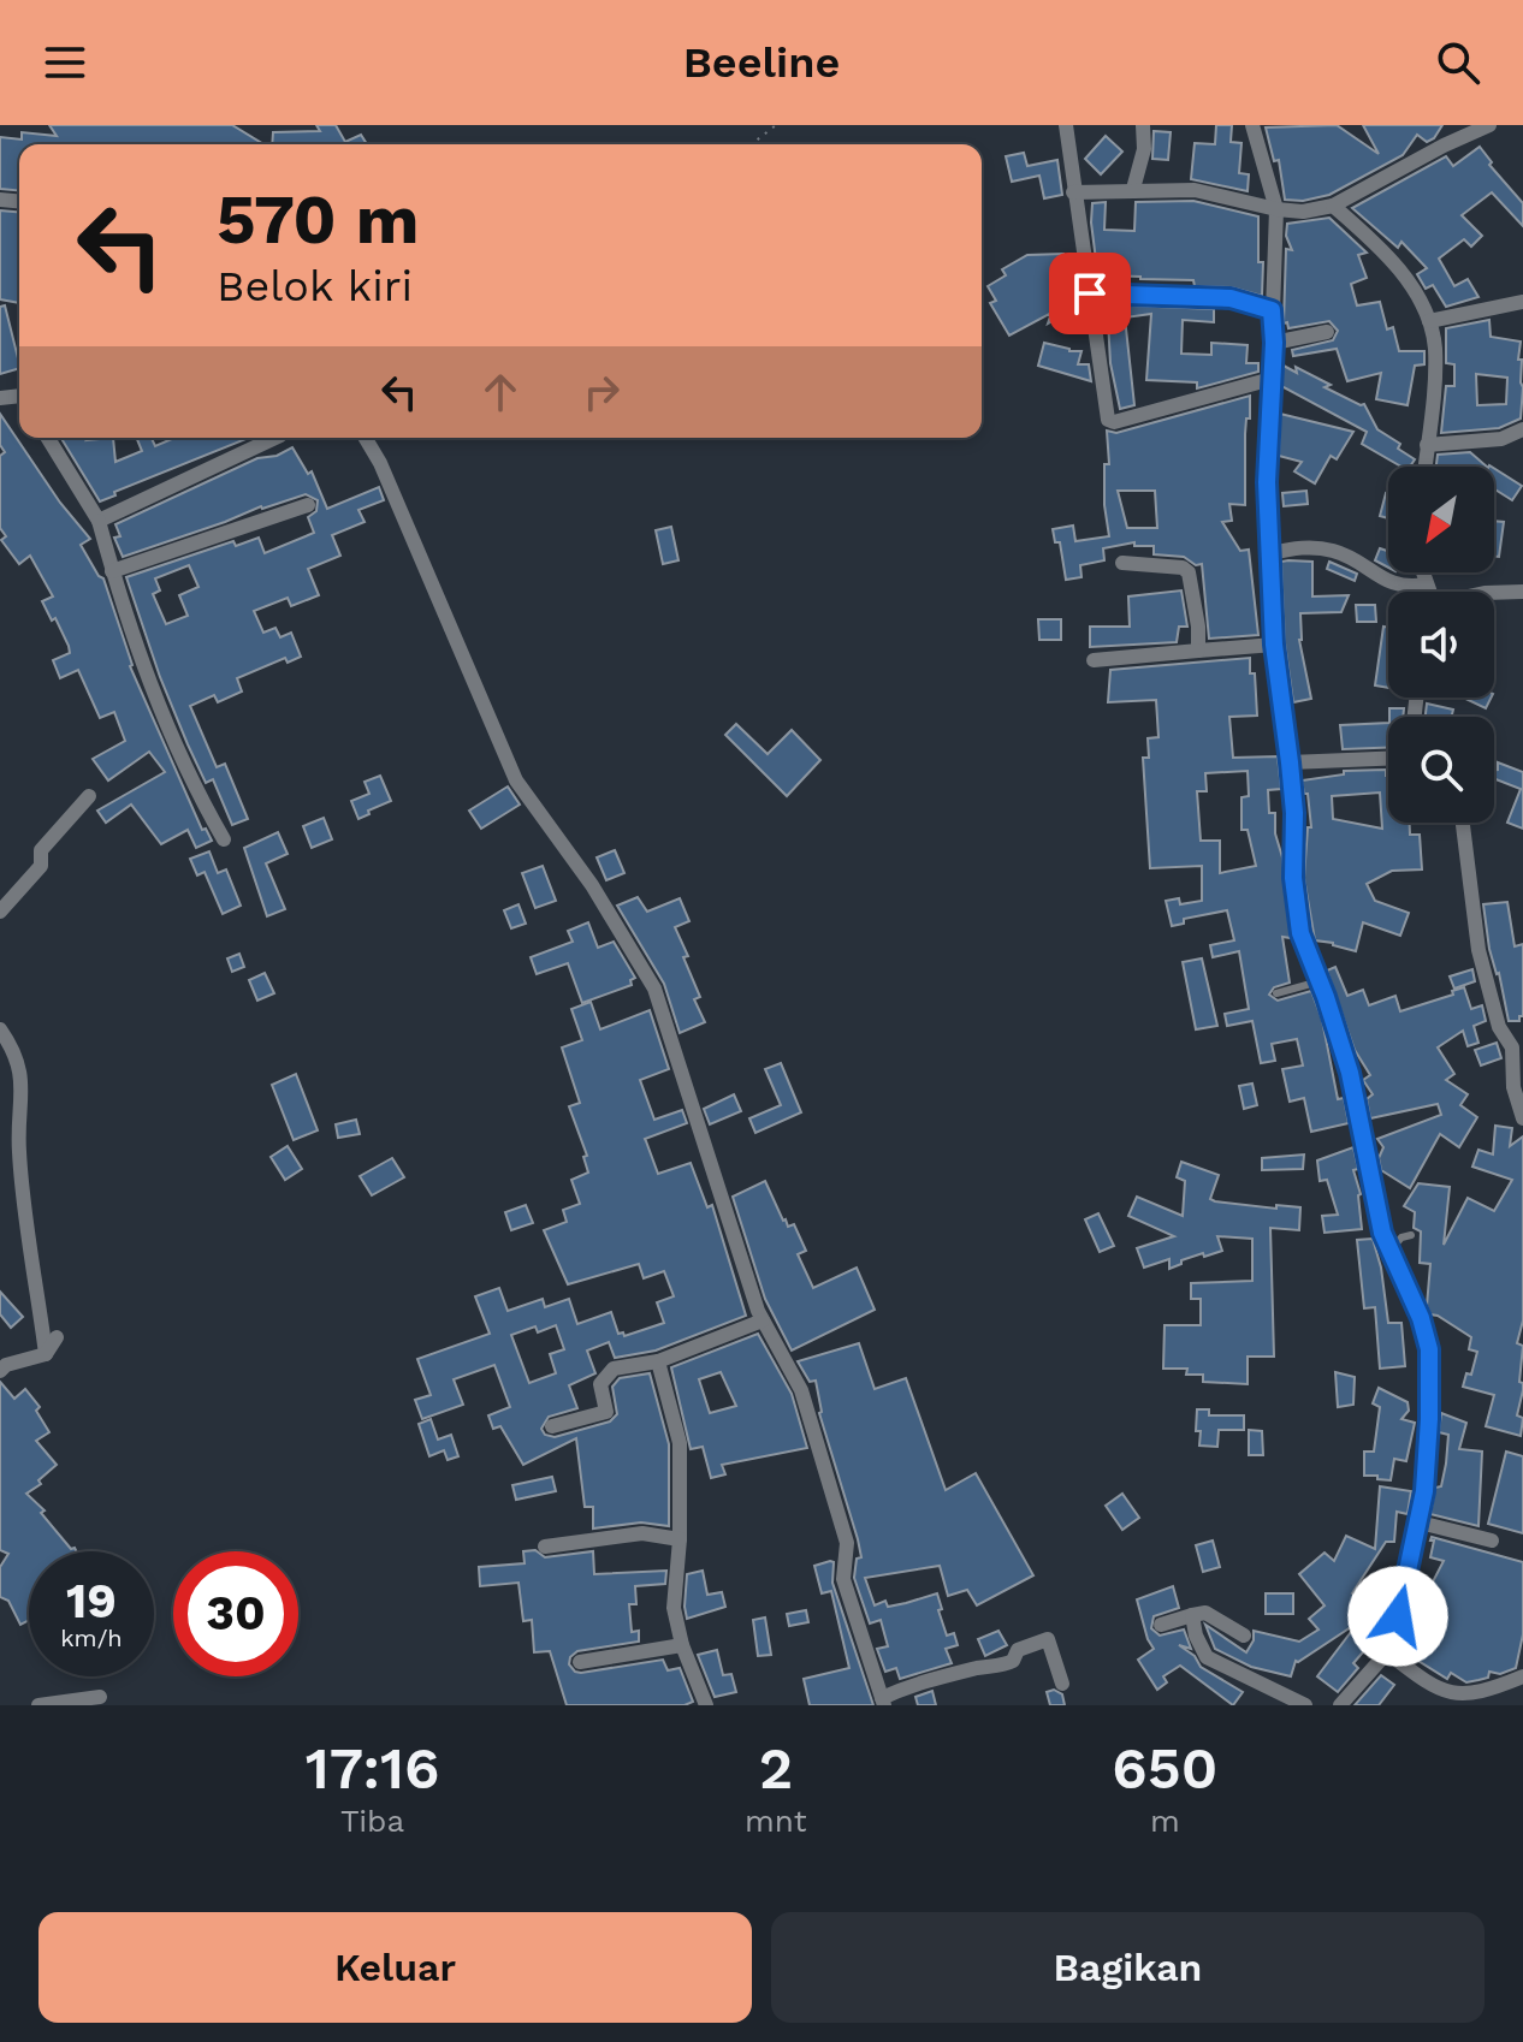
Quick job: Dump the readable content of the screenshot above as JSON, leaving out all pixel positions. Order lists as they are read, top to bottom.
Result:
{
  "north": "bottom left",
  "page": {
    "header": "Beeline",
    "turn": ["570 m", "Belok kiri"],
    "speed": "19 km/h",
    "limit": "30",
    "eta": [
      "17:16",
      "Tiba",
      "2",
      "mnt",
      "650",
      "m"
    ],
    "buttons": ["Keluar", "Bagikan"]
  }
}
